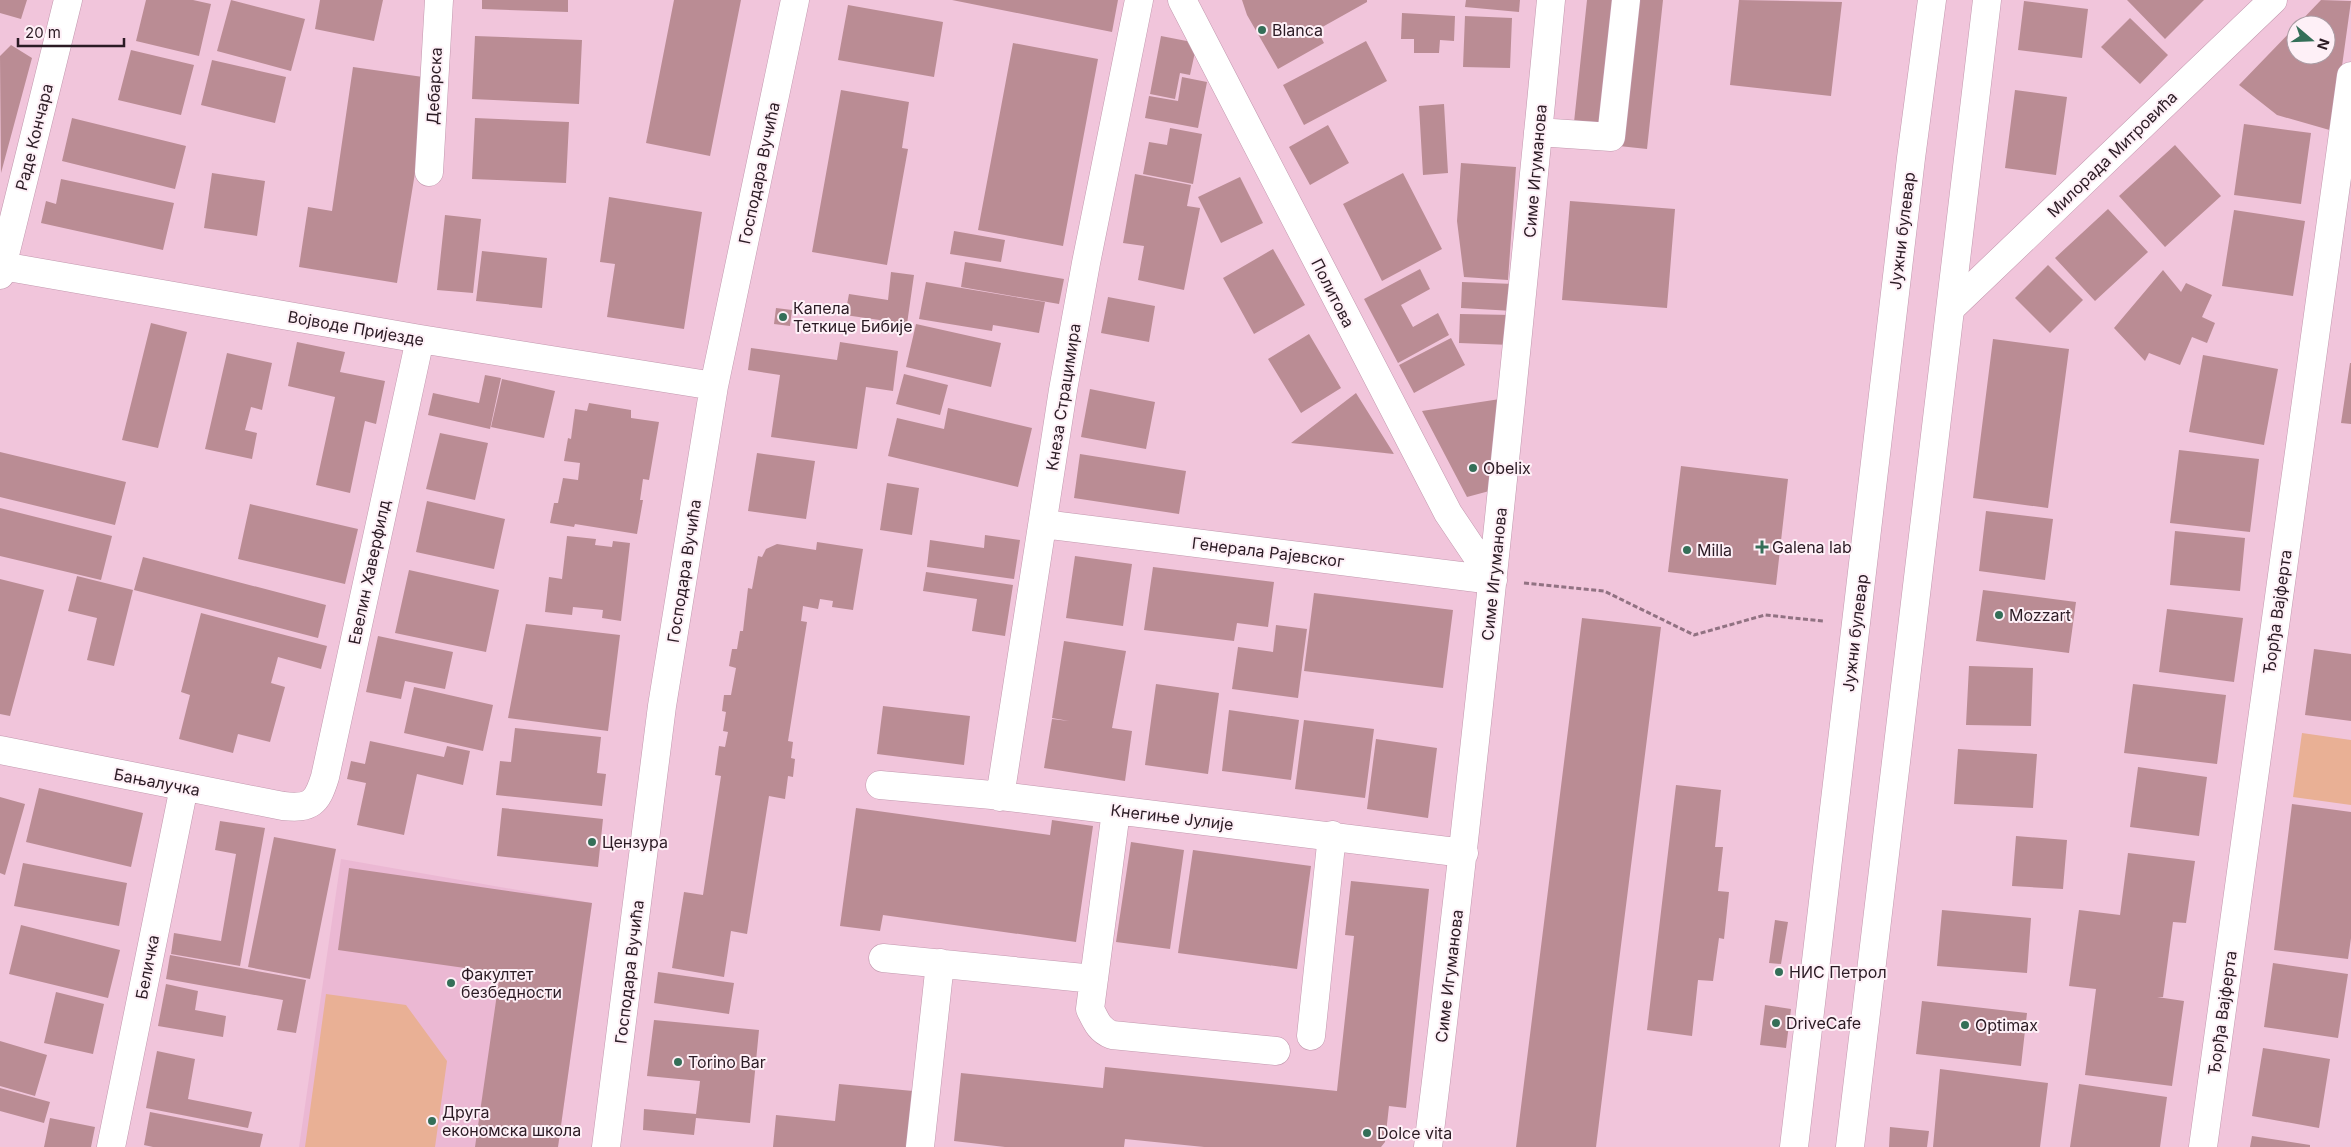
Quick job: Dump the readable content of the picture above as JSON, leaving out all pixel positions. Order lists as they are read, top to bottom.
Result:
{
  "streets": {
    "street": [
      "Дебарска",
      "Раде Кончара",
      "Милорада Митровића",
      "Симе Игуманова",
      "Господара Вучића",
      "Јужни булевар",
      "Политова",
      "Војводе Пријезде",
      "Кнеза Страцимира",
      "Генерала Рајевског",
      "Евелин Хаверфилд",
      "Ђорђа Вајферта",
      "Бањалучка",
      "Кнегиње Јулије",
      "Беличка"
    ]
  },
  "crossings": [
    ["Раде Кончара", "Војводе Пријезде"],
    ["Симе Игуманова", "Политова"],
    ["Симе Игуманова", "Генерала Рајевског"],
    ["Симе Игуманова", "Кнегиње Јулије"],
    ["Господара Вучића", "Војводе Пријезде"],
    ["Политова", "Генерала Рајевског"],
    ["Војводе Пријезде", "Евелин Хаверфилд"],
    ["Кнеза Страцимира", "Генерала Рајевског"],
    ["Кнеза Страцимира", "Кнегиње Јулије"],
    ["Евелин Хаверфилд", "Бањалучка"],
    ["Бањалучка", "Беличка"]
  ],
  "places": {
    "other": [
      "Blanca",
      "Капела Теткице Бибије",
      "Obelix",
      "Milla",
      "Mozzart",
      "Цензура",
      "НИС Петрол",
      "Факултет безбедности",
      "DriveCafe",
      "Optimax",
      "Torino Bar",
      "Друга економска школа",
      "Dolce vita"
    ],
    "health": ["Galena lab"]
  },
  "scale_bar": "20 m",
  "north": "right"
}
